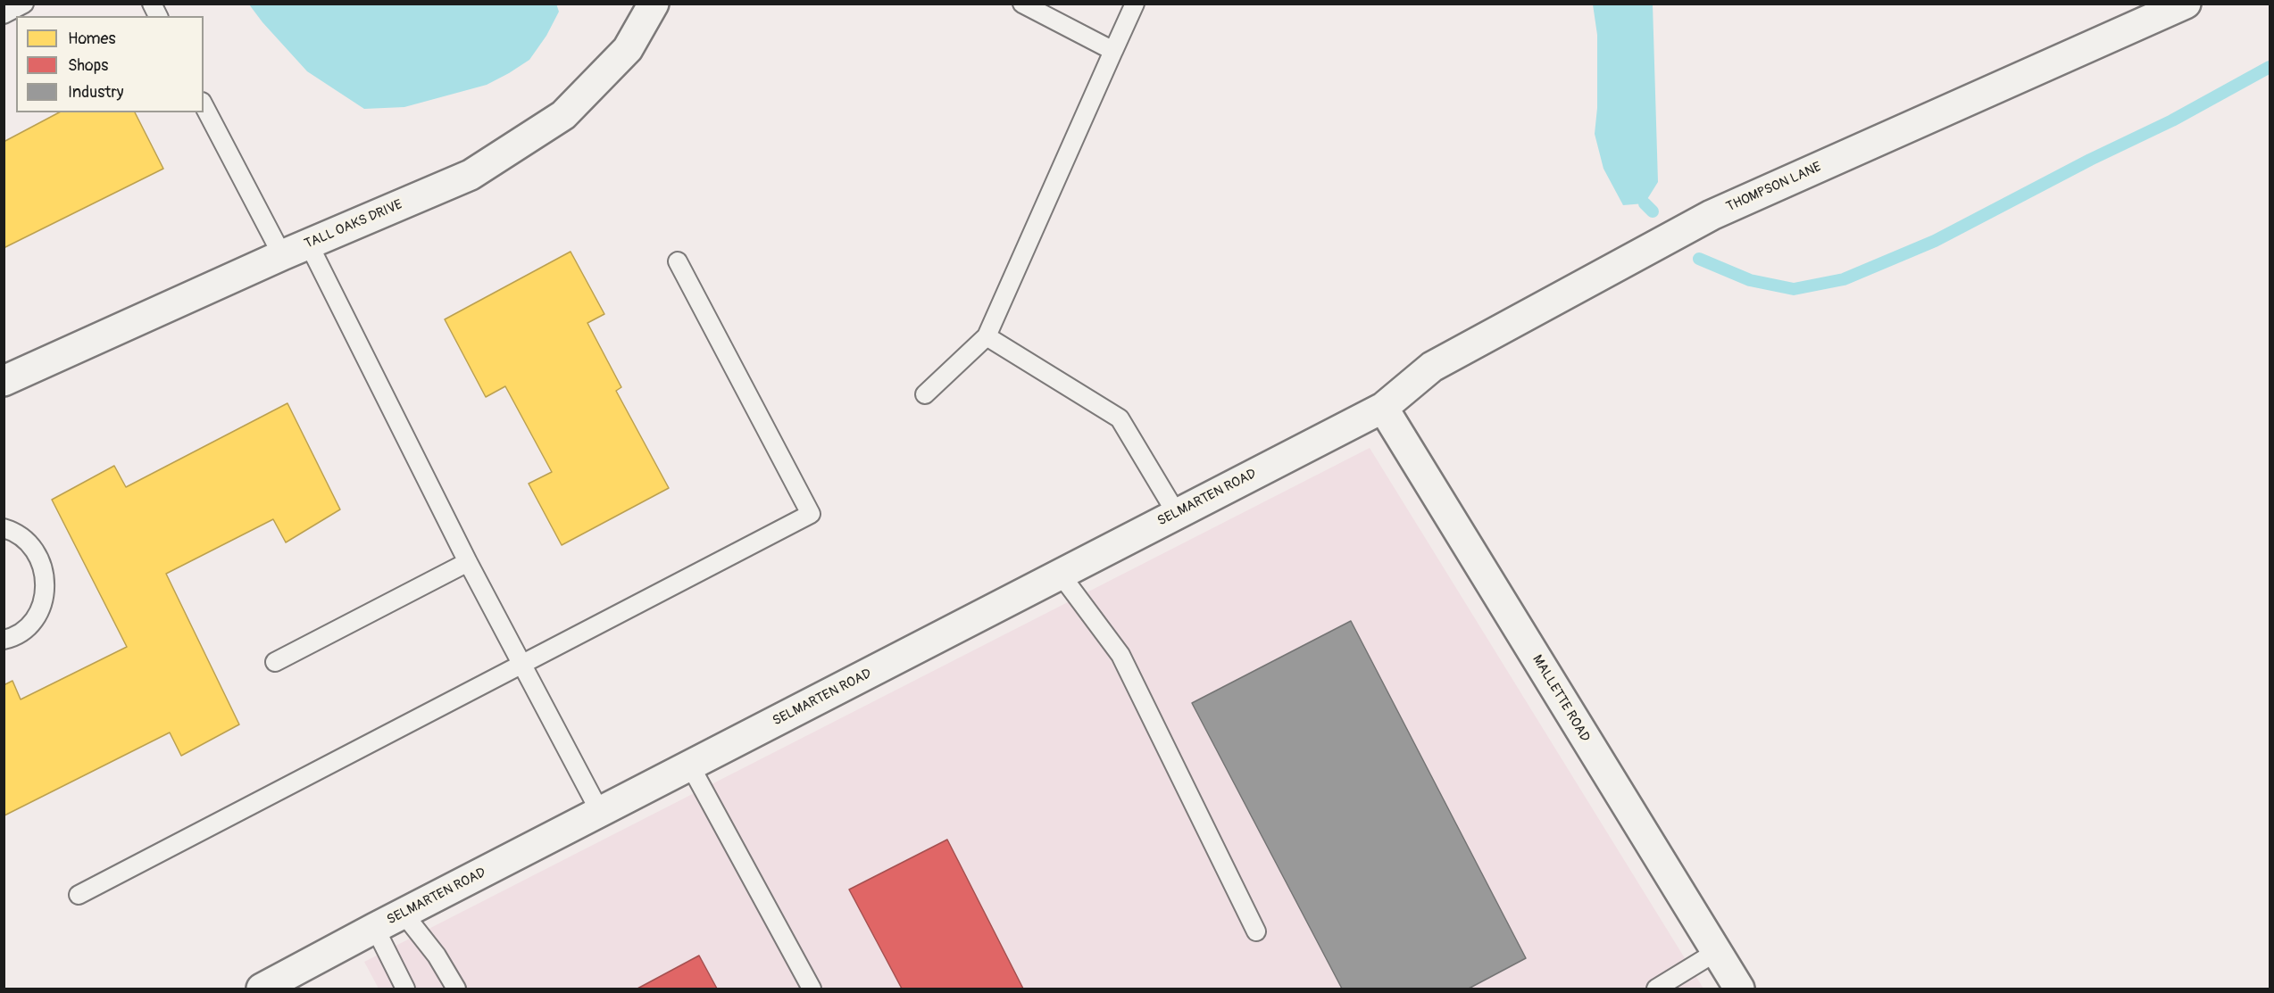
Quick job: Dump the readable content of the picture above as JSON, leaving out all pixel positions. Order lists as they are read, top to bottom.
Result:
{
  "streets": {
    "street": [
      "THOMPSON LANE",
      "TALL OAKS DRIVE",
      "SELMARTEN ROAD",
      "MALLETTE ROAD"
    ]
  },
  "crossings": [
    ["THOMPSON LANE", "SELMARTEN ROAD"],
    ["THOMPSON LANE", "MALLETTE ROAD"],
    ["SELMARTEN ROAD", "MALLETTE ROAD"]
  ],
  "legend": ["Homes", "Shops", "Industry"]
}
